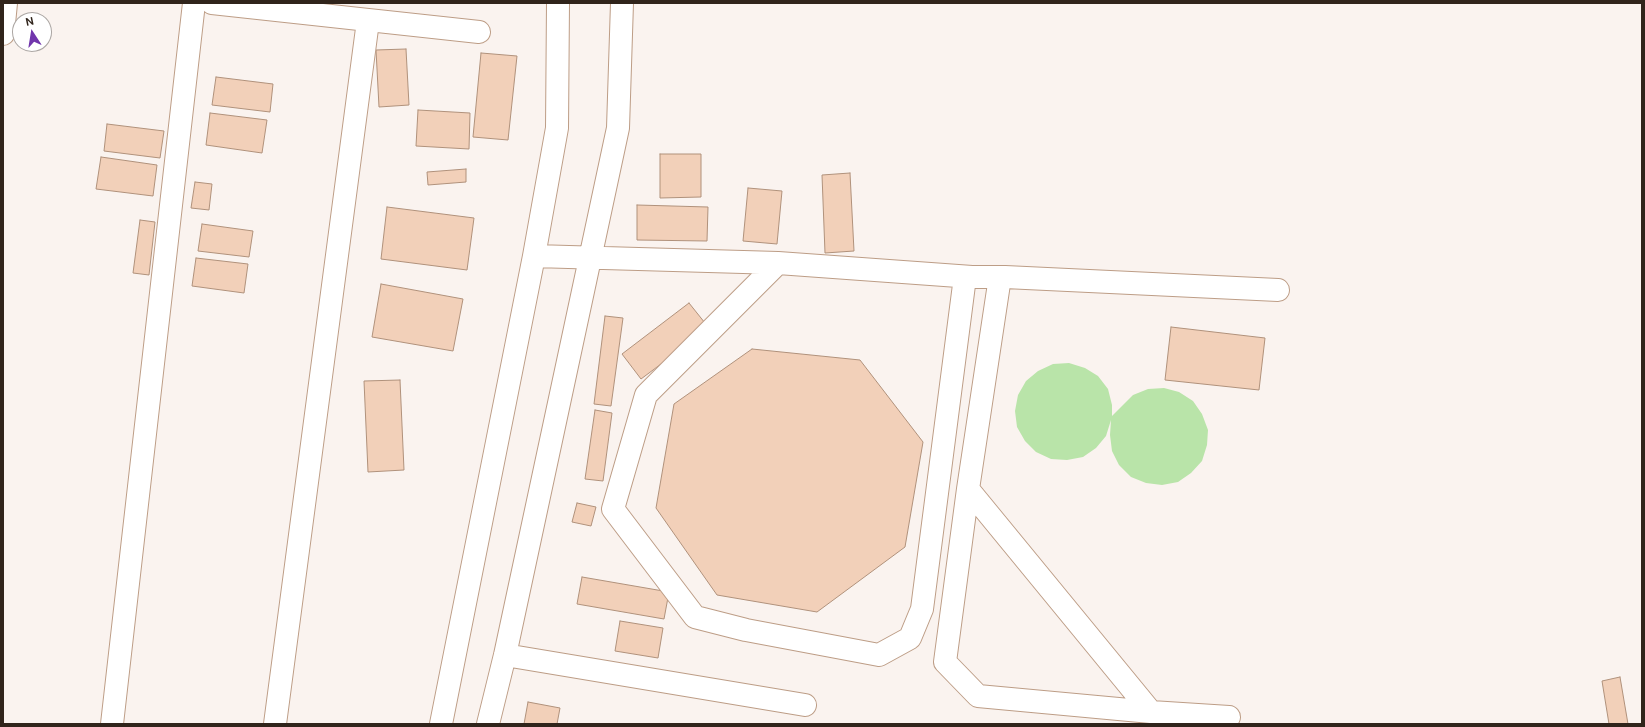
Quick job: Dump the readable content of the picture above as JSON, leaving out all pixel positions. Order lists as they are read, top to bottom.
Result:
{
  "north": "top"
}
